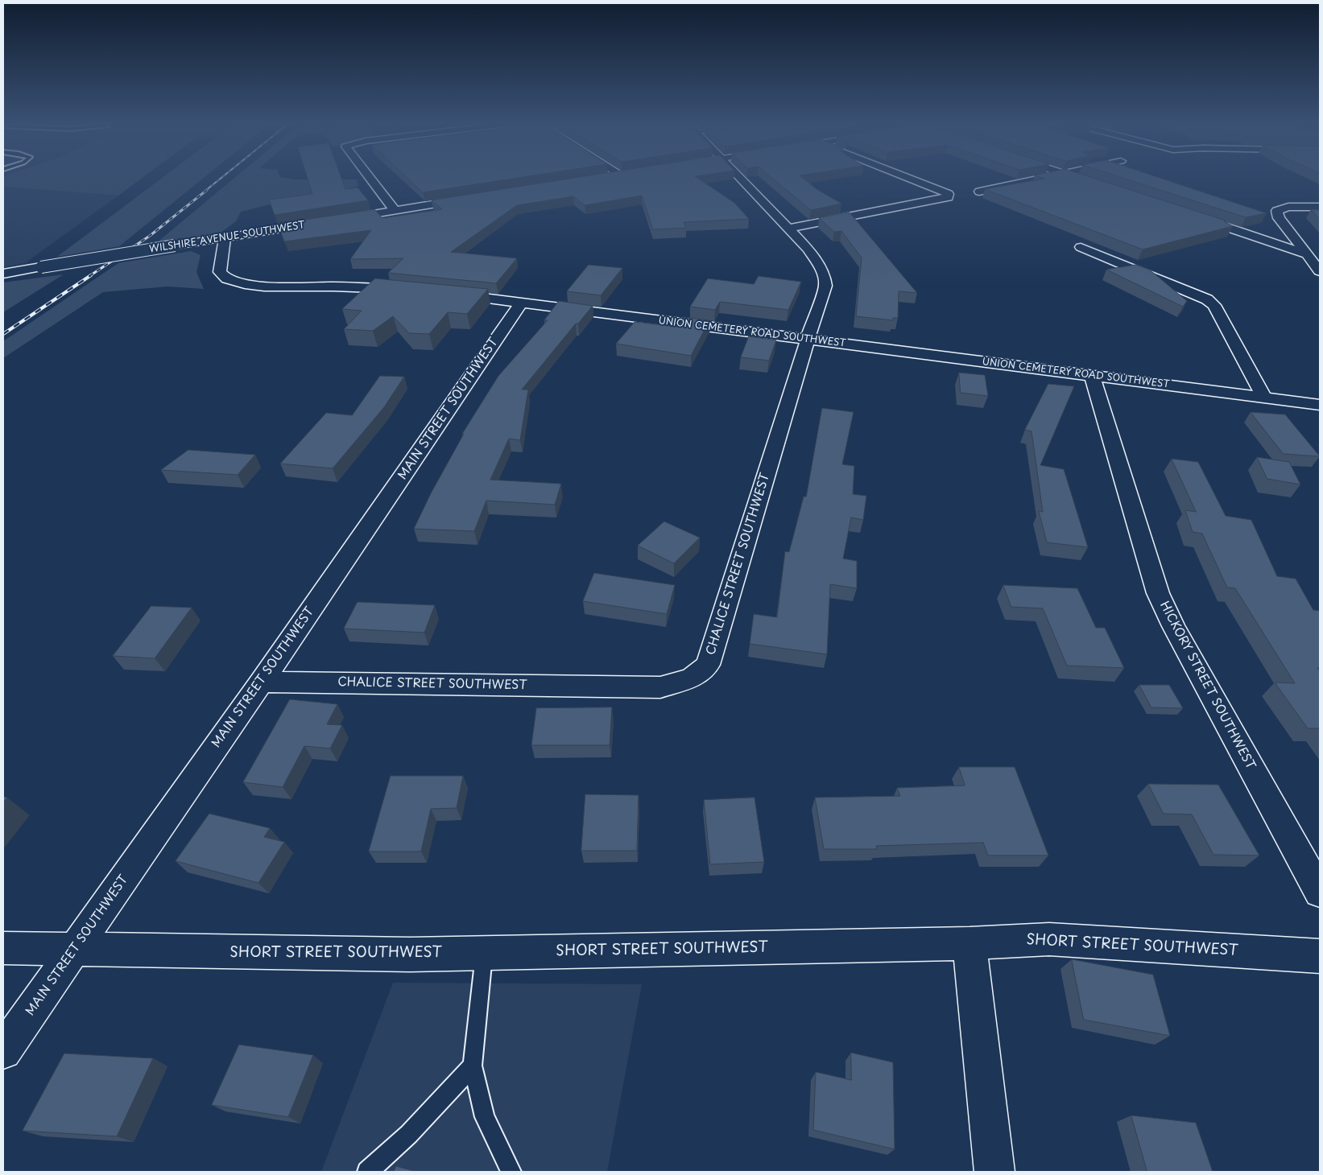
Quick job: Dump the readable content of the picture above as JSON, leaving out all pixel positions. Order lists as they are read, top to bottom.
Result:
{
  "streets": {
    "street": [
      "WILSHIRE AVENUE SOUTHWEST",
      "UNION CEMETERY ROAD SOUTHWEST",
      "MAIN STREET SOUTHWEST",
      "CHALICE STREET SOUTHWEST",
      "HICKORY STREET SOUTHWEST",
      "SHORT STREET SOUTHWEST"
    ]
  },
  "crossings": [
    ["UNION CEMETERY ROAD SOUTHWEST", "MAIN STREET SOUTHWEST"],
    ["UNION CEMETERY ROAD SOUTHWEST", "CHALICE STREET SOUTHWEST"],
    ["UNION CEMETERY ROAD SOUTHWEST", "HICKORY STREET SOUTHWEST"],
    ["MAIN STREET SOUTHWEST", "CHALICE STREET SOUTHWEST"],
    ["MAIN STREET SOUTHWEST", "SHORT STREET SOUTHWEST"]
  ]
}
